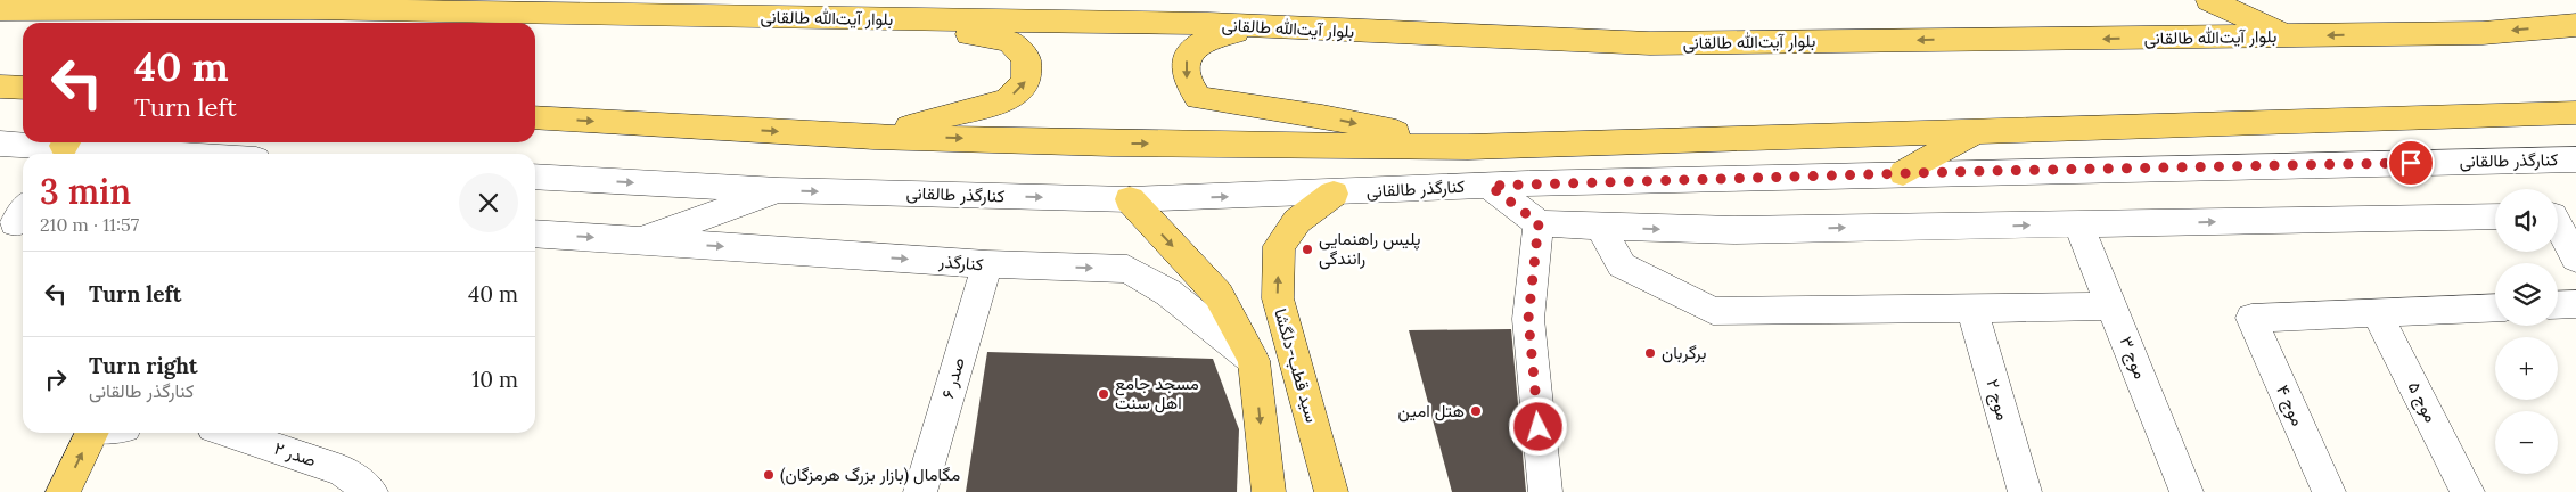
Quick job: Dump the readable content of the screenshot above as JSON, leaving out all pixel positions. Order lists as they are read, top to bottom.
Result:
{
  "streets": {
    "main road": ["بلوار آیت‌الله طالقانی", "سید قطب-دلگشا"],
    "street": [
      "کنارگذر طالقانی",
      "کنارگذر",
      "موج ۳",
      "صدر ۶",
      "موج ۲",
      "موج ۵",
      "موج ۴",
      "صدر ۲"
    ]
  },
  "crossings": [
    ["کنارگذر طالقانی", "کنارگذر"],
    ["کنارگذر طالقانی", "سید قطب-دلگشا"],
    ["کنارگذر", "صدر ۶"],
    ["موج ۵", "موج ۴"]
  ],
  "one_way": ["کنارگذر طالقانی", "کنارگذر"],
  "places": [
    "پلیس راهنمایی رانندگی",
    "برگربان",
    "مسجد جامع اهل سنت",
    "هتل امین",
    "مگامال (بازار بزرگ هرمزگان)"
  ],
  "page": {
    "turn": ["40 m", "Turn left"],
    "heading": ["3 min", "210 m · 11:57"],
    "map_buttons": ["+", "−"],
    "list": [
      {
        "name": "Turn left",
        "value": "40 m"
      },
      {
        "name": "Turn right",
        "note": "کنارگذر طالقانی",
        "value": "10 m"
      }
    ]
  }
}
